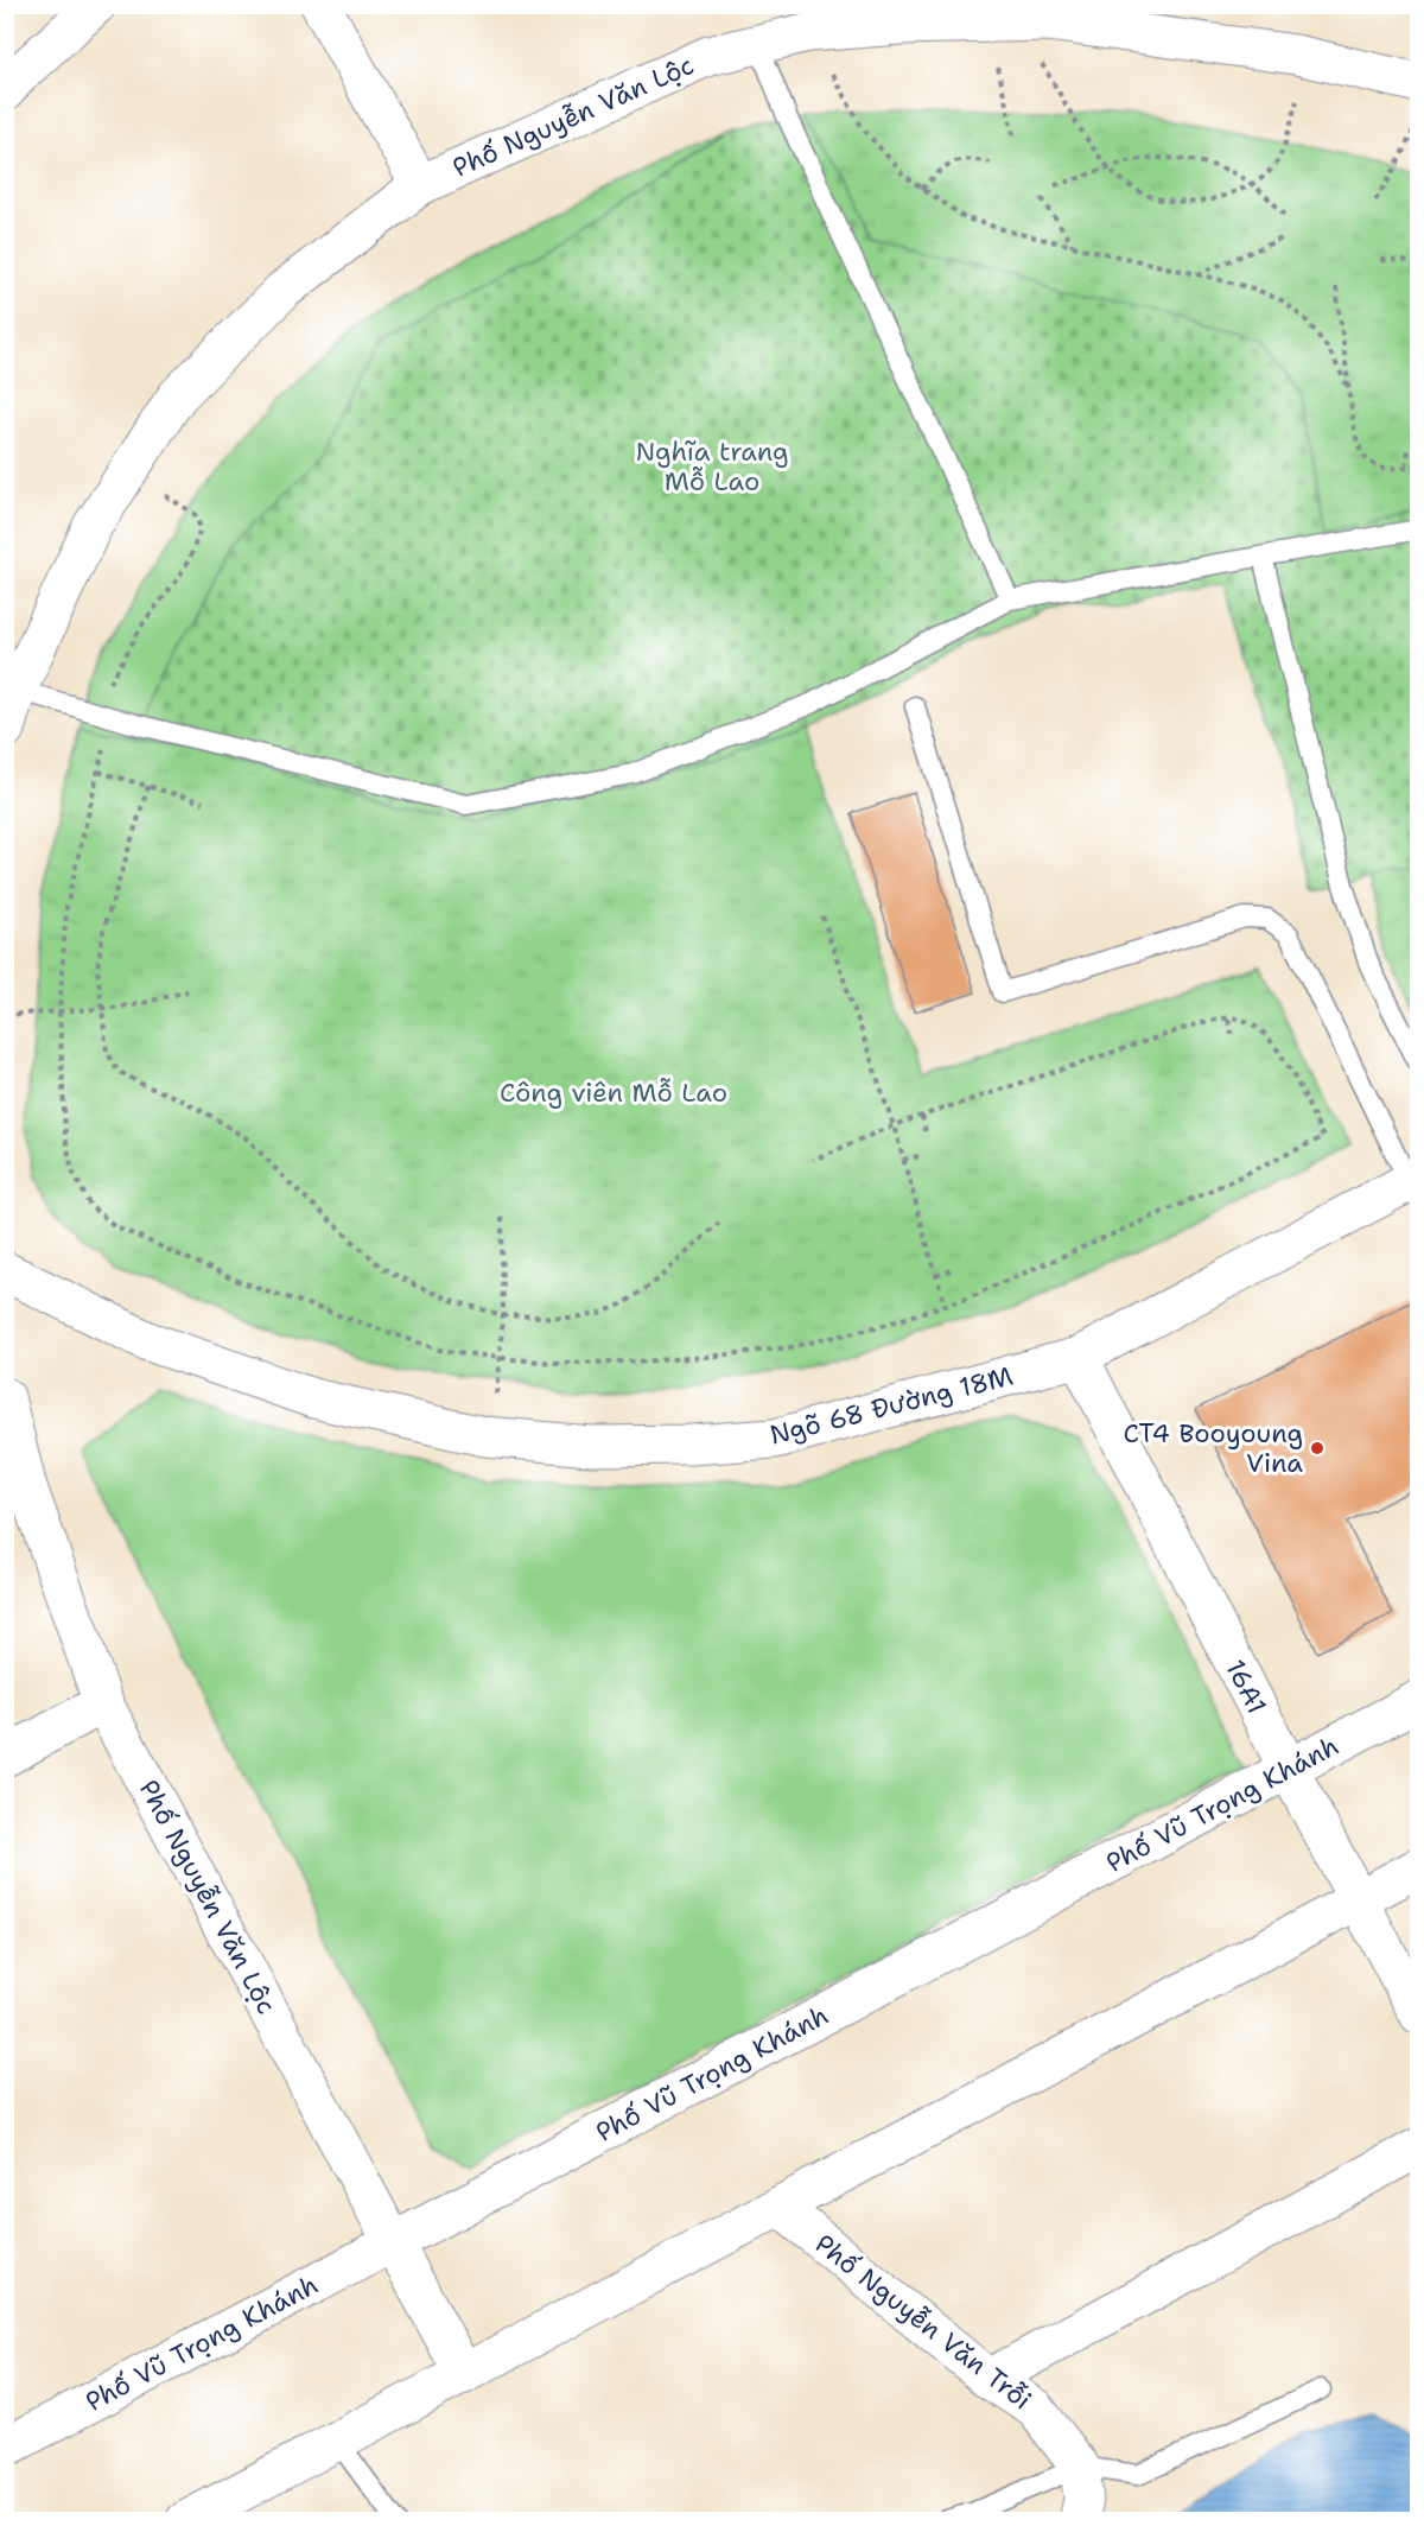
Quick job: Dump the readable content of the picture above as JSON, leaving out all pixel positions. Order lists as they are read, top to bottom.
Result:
{
  "streets": {
    "street": [
      "Phố Nguyễn Văn Lộc",
      "Ngõ 68 Đường 18M",
      "16A1",
      "Phố Vũ Trọng Khánh",
      "Phố Nguyễn Văn Trỗi"
    ]
  },
  "crossings": [
    ["Phố Nguyễn Văn Lộc", "Phố Vũ Trọng Khánh"],
    ["Ngõ 68 Đường 18M", "16A1"],
    ["16A1", "Phố Vũ Trọng Khánh"]
  ],
  "parks": ["Nghĩa trang Mỗ Lao", "Công viên Mỗ Lao"],
  "places": ["CT4 Booyoung Vina"]
}
